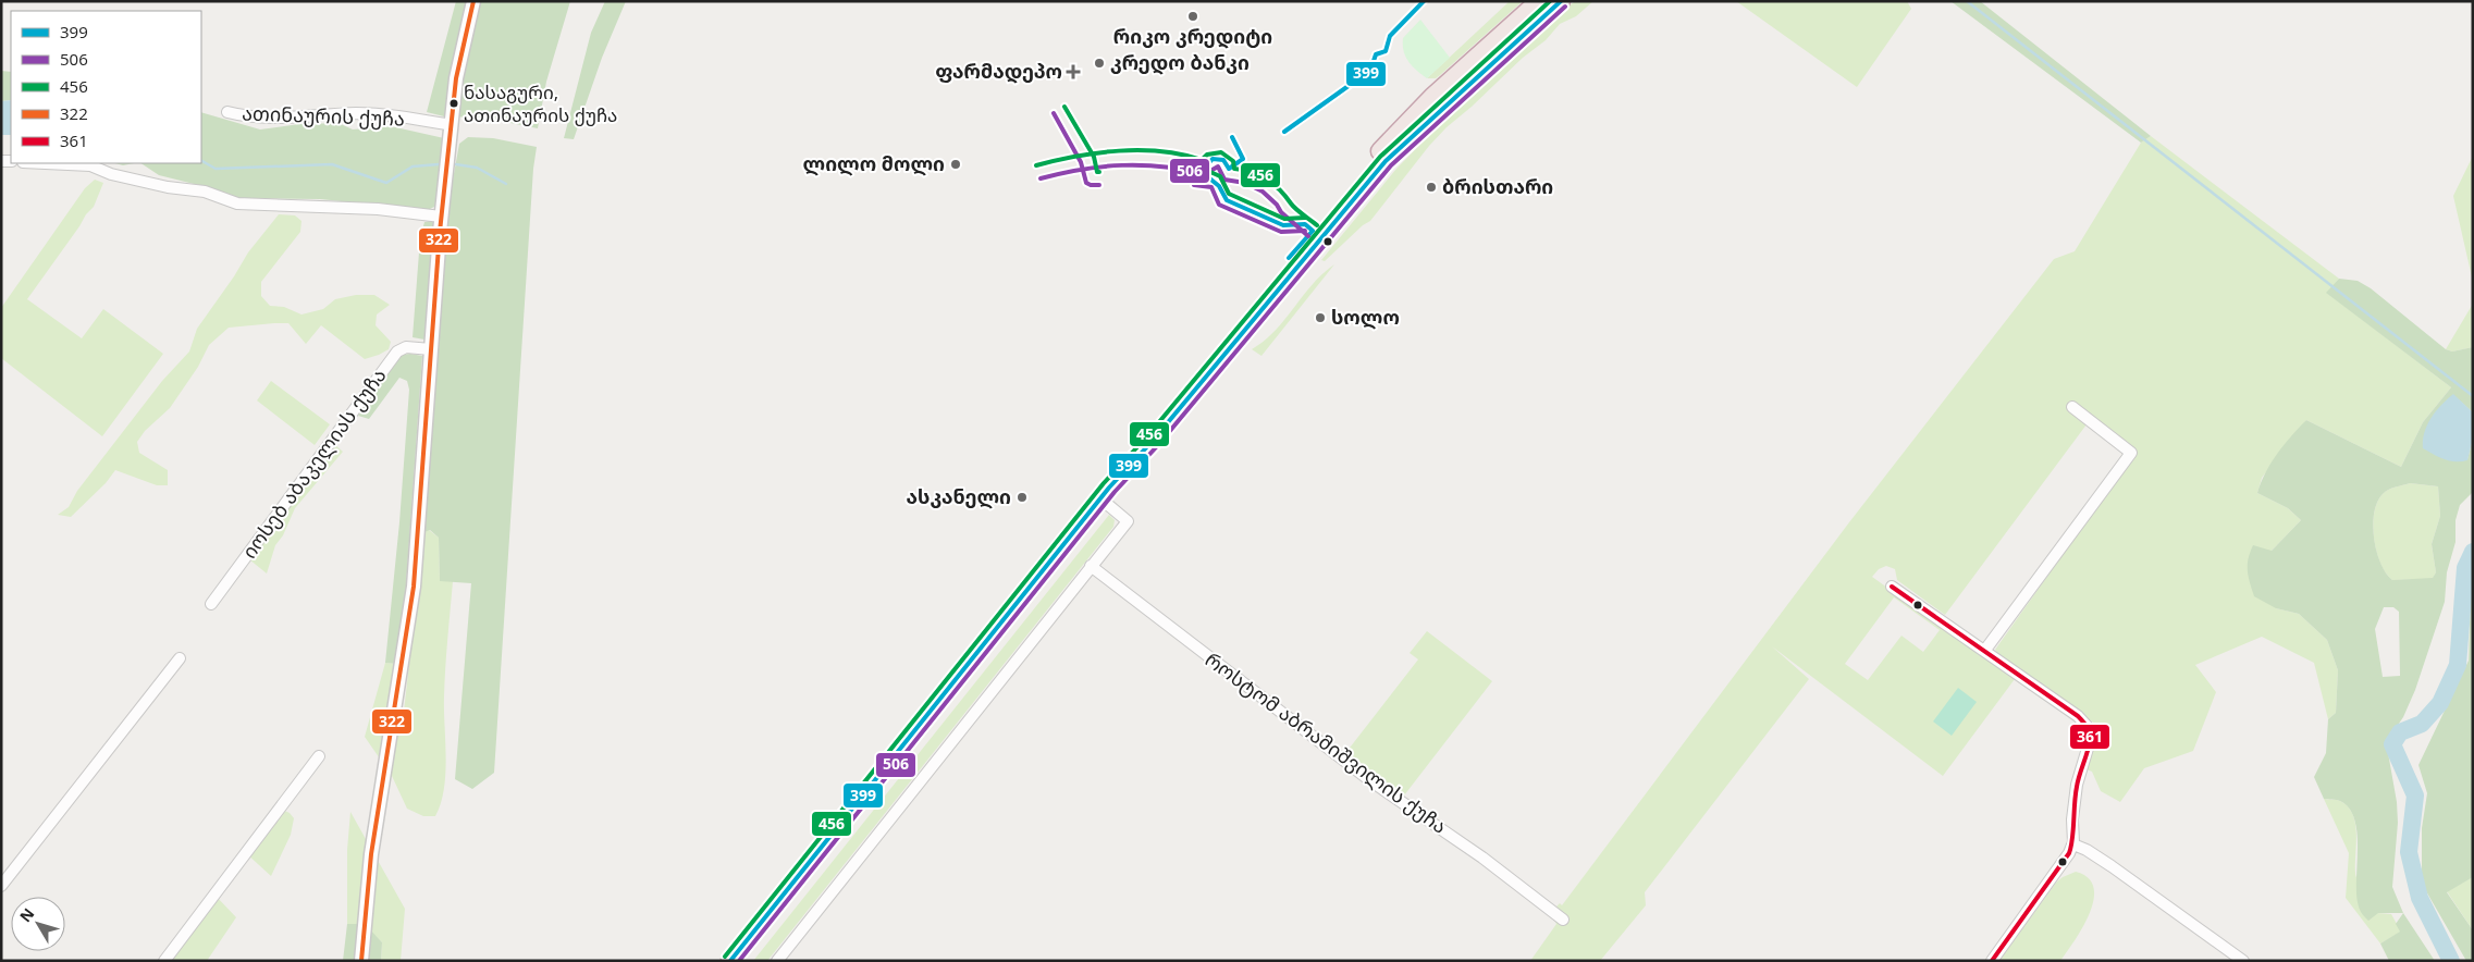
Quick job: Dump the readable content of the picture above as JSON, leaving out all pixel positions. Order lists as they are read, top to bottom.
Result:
{
  "streets": {
    "street": ["ათინაურის ქუჩა", "იოსებ აბაკელიას ქუჩა", "როსტომ აბრამიშვილის ქუჩა"]
  },
  "places": {
    "other": [
      "რიკო კრედიტი",
      "კრედო ბანკი",
      "ნასაგური, ათინაურის ქუჩა",
      "ლილო მოლი",
      "ბრისთარი",
      "სოლო",
      "ასკანელი"
    ],
    "health": ["ფარმადეპო"]
  },
  "lines": [
    "transit line 399",
    "transit line 456",
    "transit line 322",
    "transit line 506",
    "transit line 361"
  ],
  "legend": [
    "399",
    "506",
    "456",
    "322",
    "361"
  ],
  "north": "top left"
}
